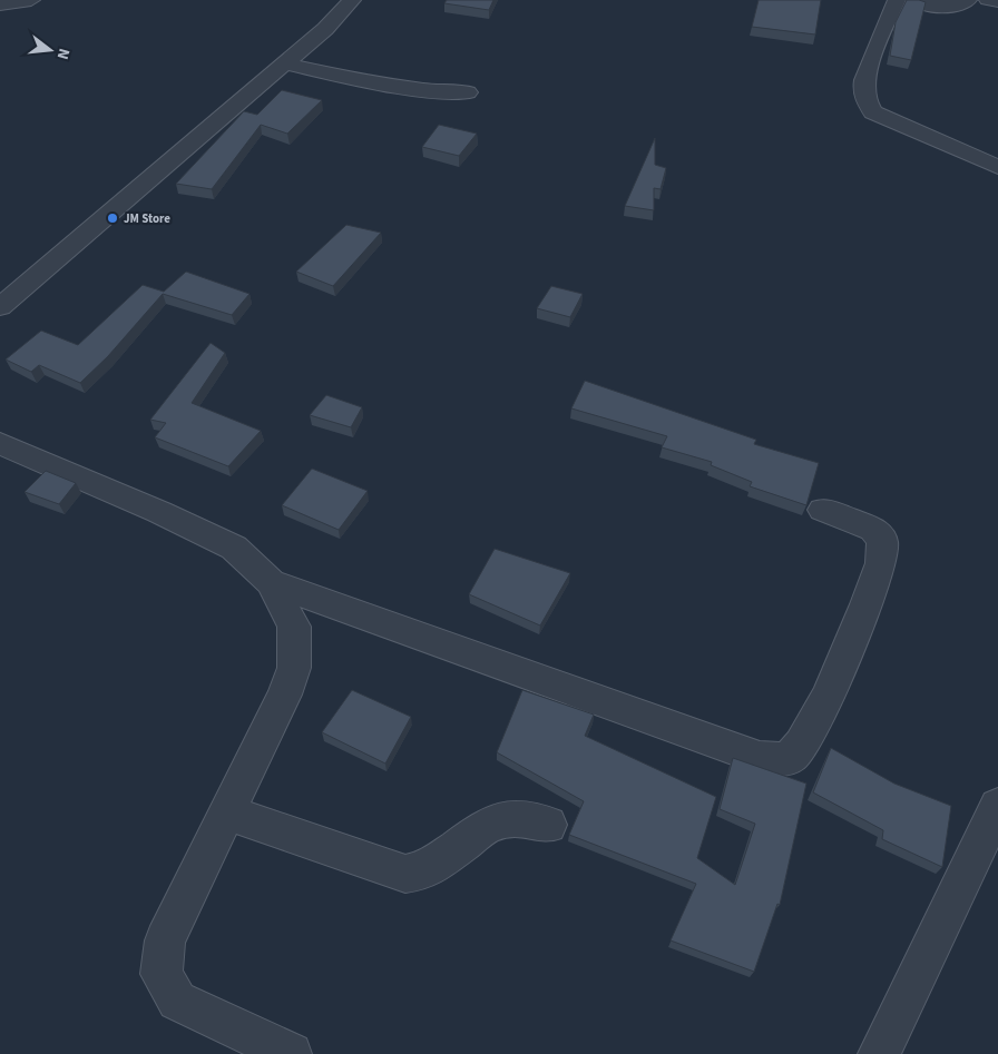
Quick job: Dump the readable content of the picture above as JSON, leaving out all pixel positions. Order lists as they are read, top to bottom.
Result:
{
  "places": ["JM Store"],
  "north": "right"
}
